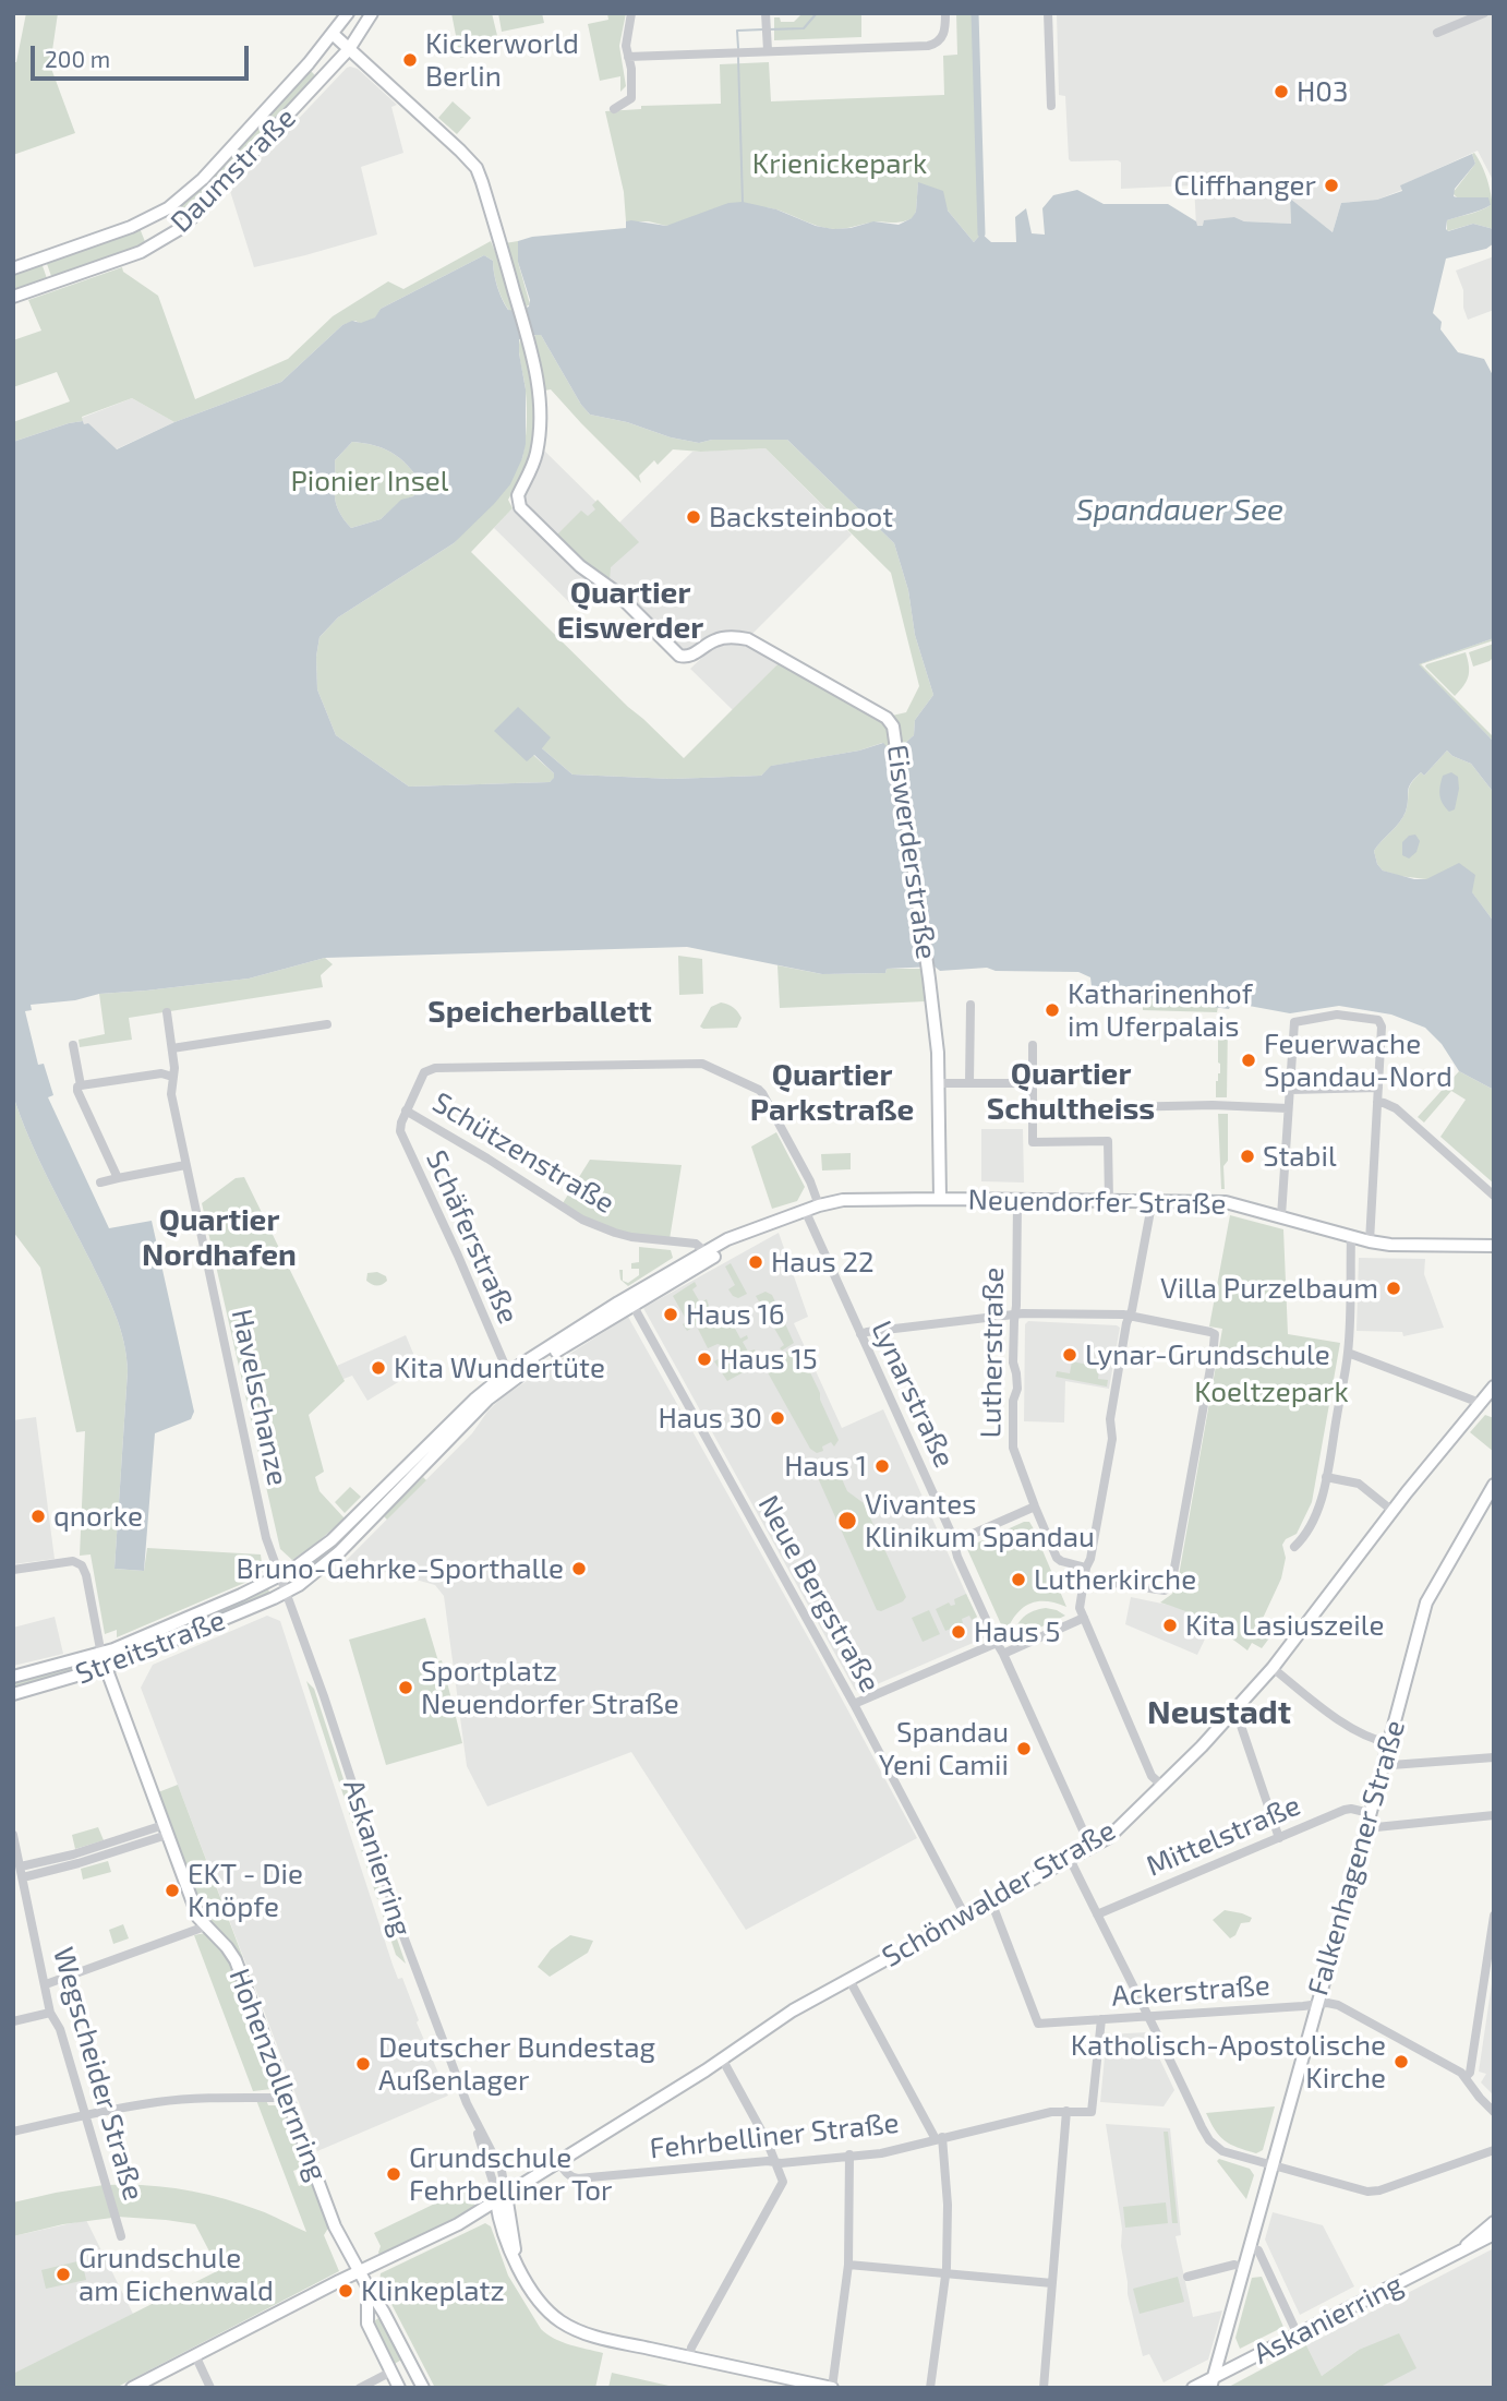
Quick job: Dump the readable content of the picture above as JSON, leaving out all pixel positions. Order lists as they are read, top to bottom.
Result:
{
  "streets": {
    "street": [
      "Daumstraße",
      "Eiswerderstraße",
      "Schützenstraße",
      "Neuendorfer Straße",
      "Schäferstraße",
      "Lutherstraße",
      "Lynarstraße",
      "Havelschanze",
      "Neue Bergstraße",
      "Streitstraße",
      "Mittelstraße",
      "Askanierring",
      "Falkenhagener Straße",
      "Schönwalder Straße",
      "Ackerstraße",
      "Wegscheider Straße",
      "Hohenzollernring",
      "Fehrbelliner Straße"
    ]
  },
  "crossings": [
    ["Daumstraße", "Eiswerderstraße"],
    ["Eiswerderstraße", "Neuendorfer Straße"],
    ["Schützenstraße", "Neuendorfer Straße"],
    ["Schützenstraße", "Schäferstraße"],
    ["Neuendorfer Straße", "Schäferstraße"],
    ["Neuendorfer Straße", "Lutherstraße"],
    ["Neuendorfer Straße", "Lynarstraße"],
    ["Neuendorfer Straße", "Havelschanze"],
    ["Neuendorfer Straße", "Neue Bergstraße"],
    ["Neuendorfer Straße", "Streitstraße"],
    ["Neuendorfer Straße", "Askanierring"],
    ["Lynarstraße", "Schönwalder Straße"],
    ["Havelschanze", "Streitstraße"],
    ["Havelschanze", "Askanierring"],
    ["Neue Bergstraße", "Schönwalder Straße"],
    ["Streitstraße", "Askanierring"],
    ["Streitstraße", "Hohenzollernring"],
    ["Mittelstraße", "Falkenhagener Straße"],
    ["Askanierring", "Falkenhagener Straße"],
    ["Askanierring", "Schönwalder Straße"],
    ["Falkenhagener Straße", "Ackerstraße"],
    ["Schönwalder Straße", "Ackerstraße"],
    ["Schönwalder Straße", "Hohenzollernring"],
    ["Schönwalder Straße", "Fehrbelliner Straße"],
    ["Ackerstraße", "Fehrbelliner Straße"]
  ],
  "districts": [
    "Quartier Eiswerder",
    "Speicherballett",
    "Quartier Schultheiss",
    "Quartier Parkstraße",
    "Quartier Nordhafen",
    "Neustadt"
  ],
  "water": ["Spandauer See"],
  "parks": ["Krienickepark", "Pionier Insel", "Koeltzepark"],
  "places": [
    "Kickerworld Berlin",
    "H03",
    "Cliffhanger",
    "Backsteinboot",
    "Katharinenhof im Uferpalais",
    "Feuerwache Spandau-Nord",
    "Stabil",
    "Haus 22",
    "Villa Purzelbaum",
    "Haus 16",
    "Lynar-Grundschule",
    "Haus 15",
    "Kita Wundertüte",
    "Haus 30",
    "Haus 1",
    "qnorke",
    "Vivantes Klinikum Spandau",
    "Bruno-Gehrke-Sporthalle",
    "Lutherkirche",
    "Kita Lasiuszeile",
    "Haus 5",
    "Sportplatz Neuendorfer Straße",
    "Spandau Yeni Camii",
    "EKT - Die Knöpfe",
    "Katholisch-Apostolische Kirche",
    "Deutscher Bundestag Außenlager",
    "Grundschule Fehrbelliner Tor",
    "Grundschule am Eichenwald",
    "Klinkeplatz"
  ],
  "scale_bar": "200 m"
}
